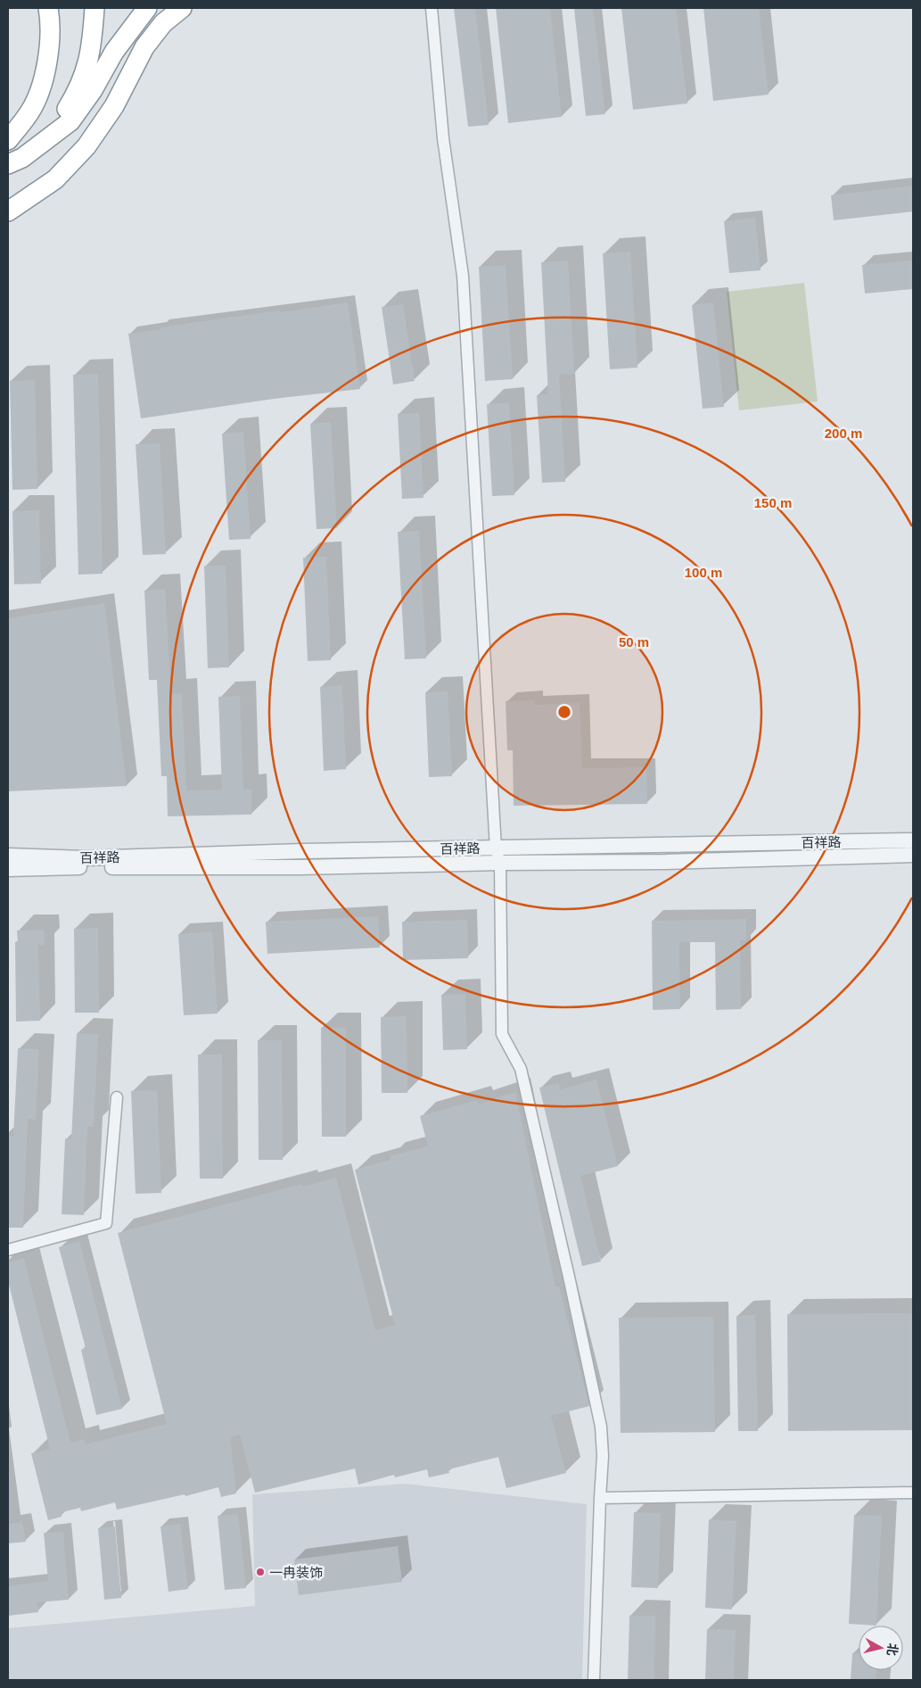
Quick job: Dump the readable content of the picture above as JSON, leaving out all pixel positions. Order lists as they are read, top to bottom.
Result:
{
  "streets": {
    "street": ["百祥路"]
  },
  "places": ["一冉装饰"],
  "north": "right",
  "rings": [
    "200 m",
    "150 m",
    "100 m",
    "50 m"
  ]
}
